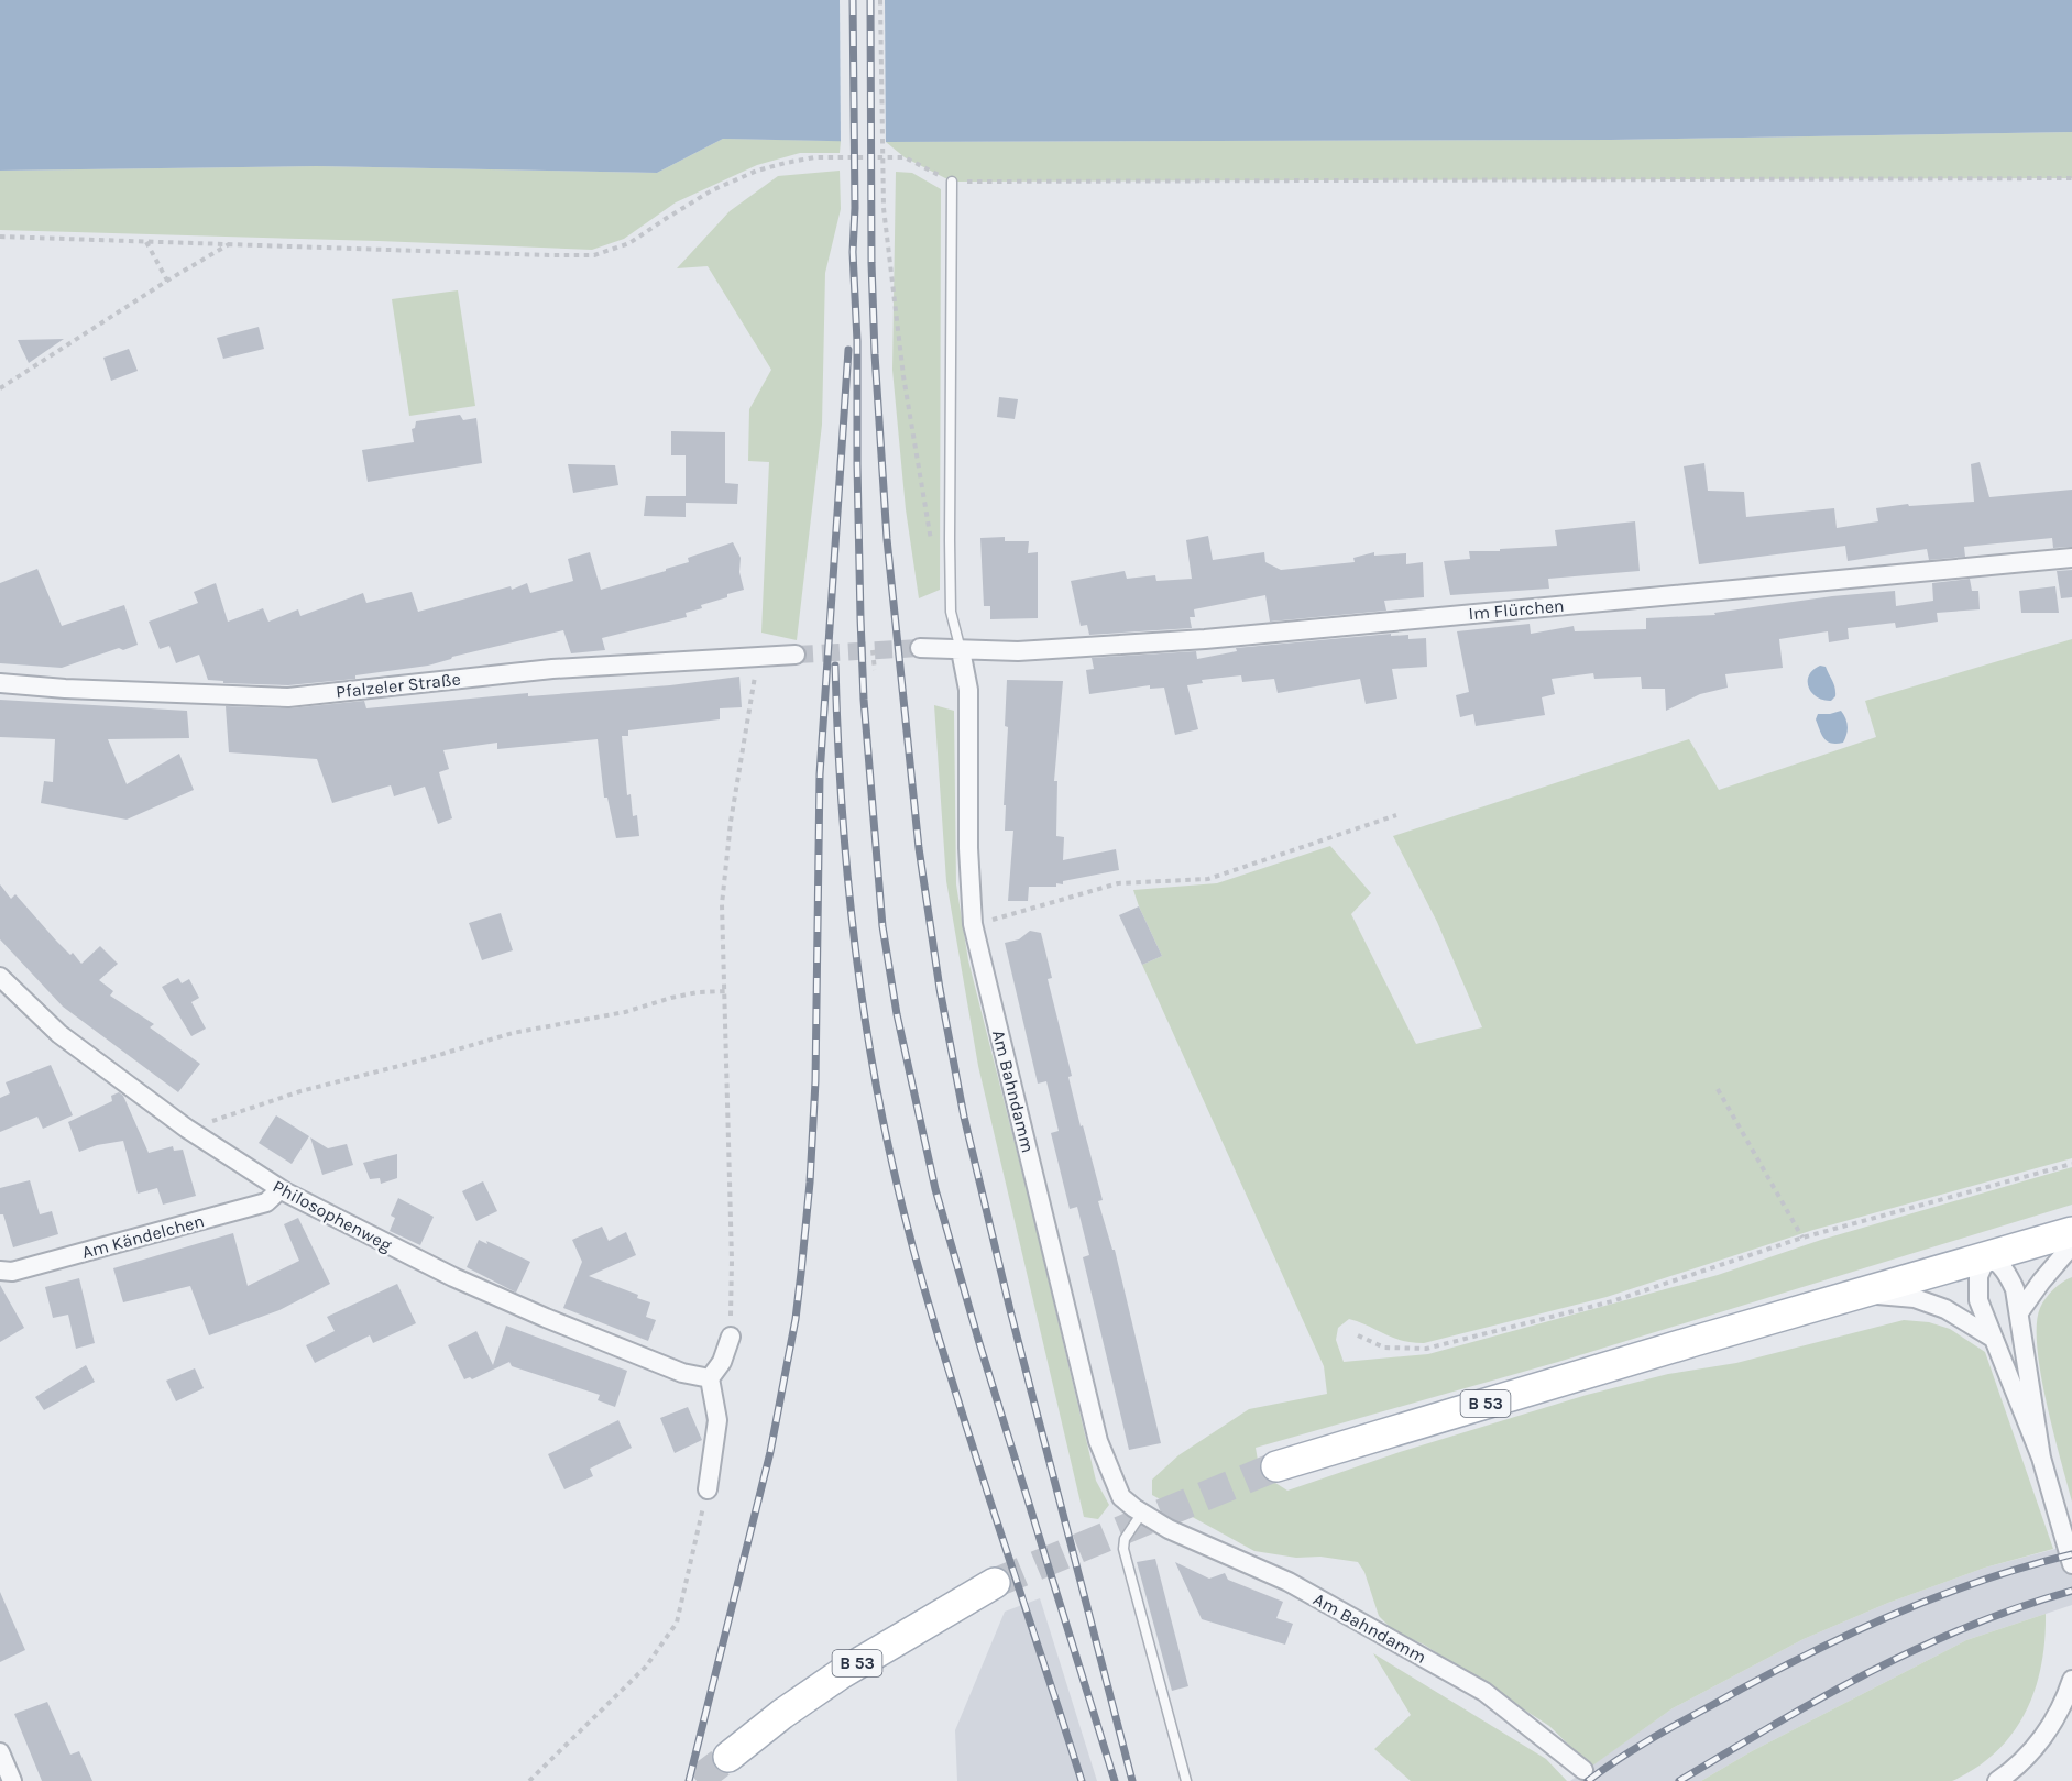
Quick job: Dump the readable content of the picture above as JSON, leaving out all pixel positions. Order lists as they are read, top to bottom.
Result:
{
  "streets": {
    "main road": ["B 53"],
    "street": [
      "Im Flürchen",
      "Pfalzeler Straße",
      "Am Bahndamm",
      "Philosophenweg",
      "Am Kändelchen"
    ]
  },
  "crossings": [
    ["Im Flürchen", "Am Bahndamm"],
    ["Philosophenweg", "Am Kändelchen"]
  ]
}
